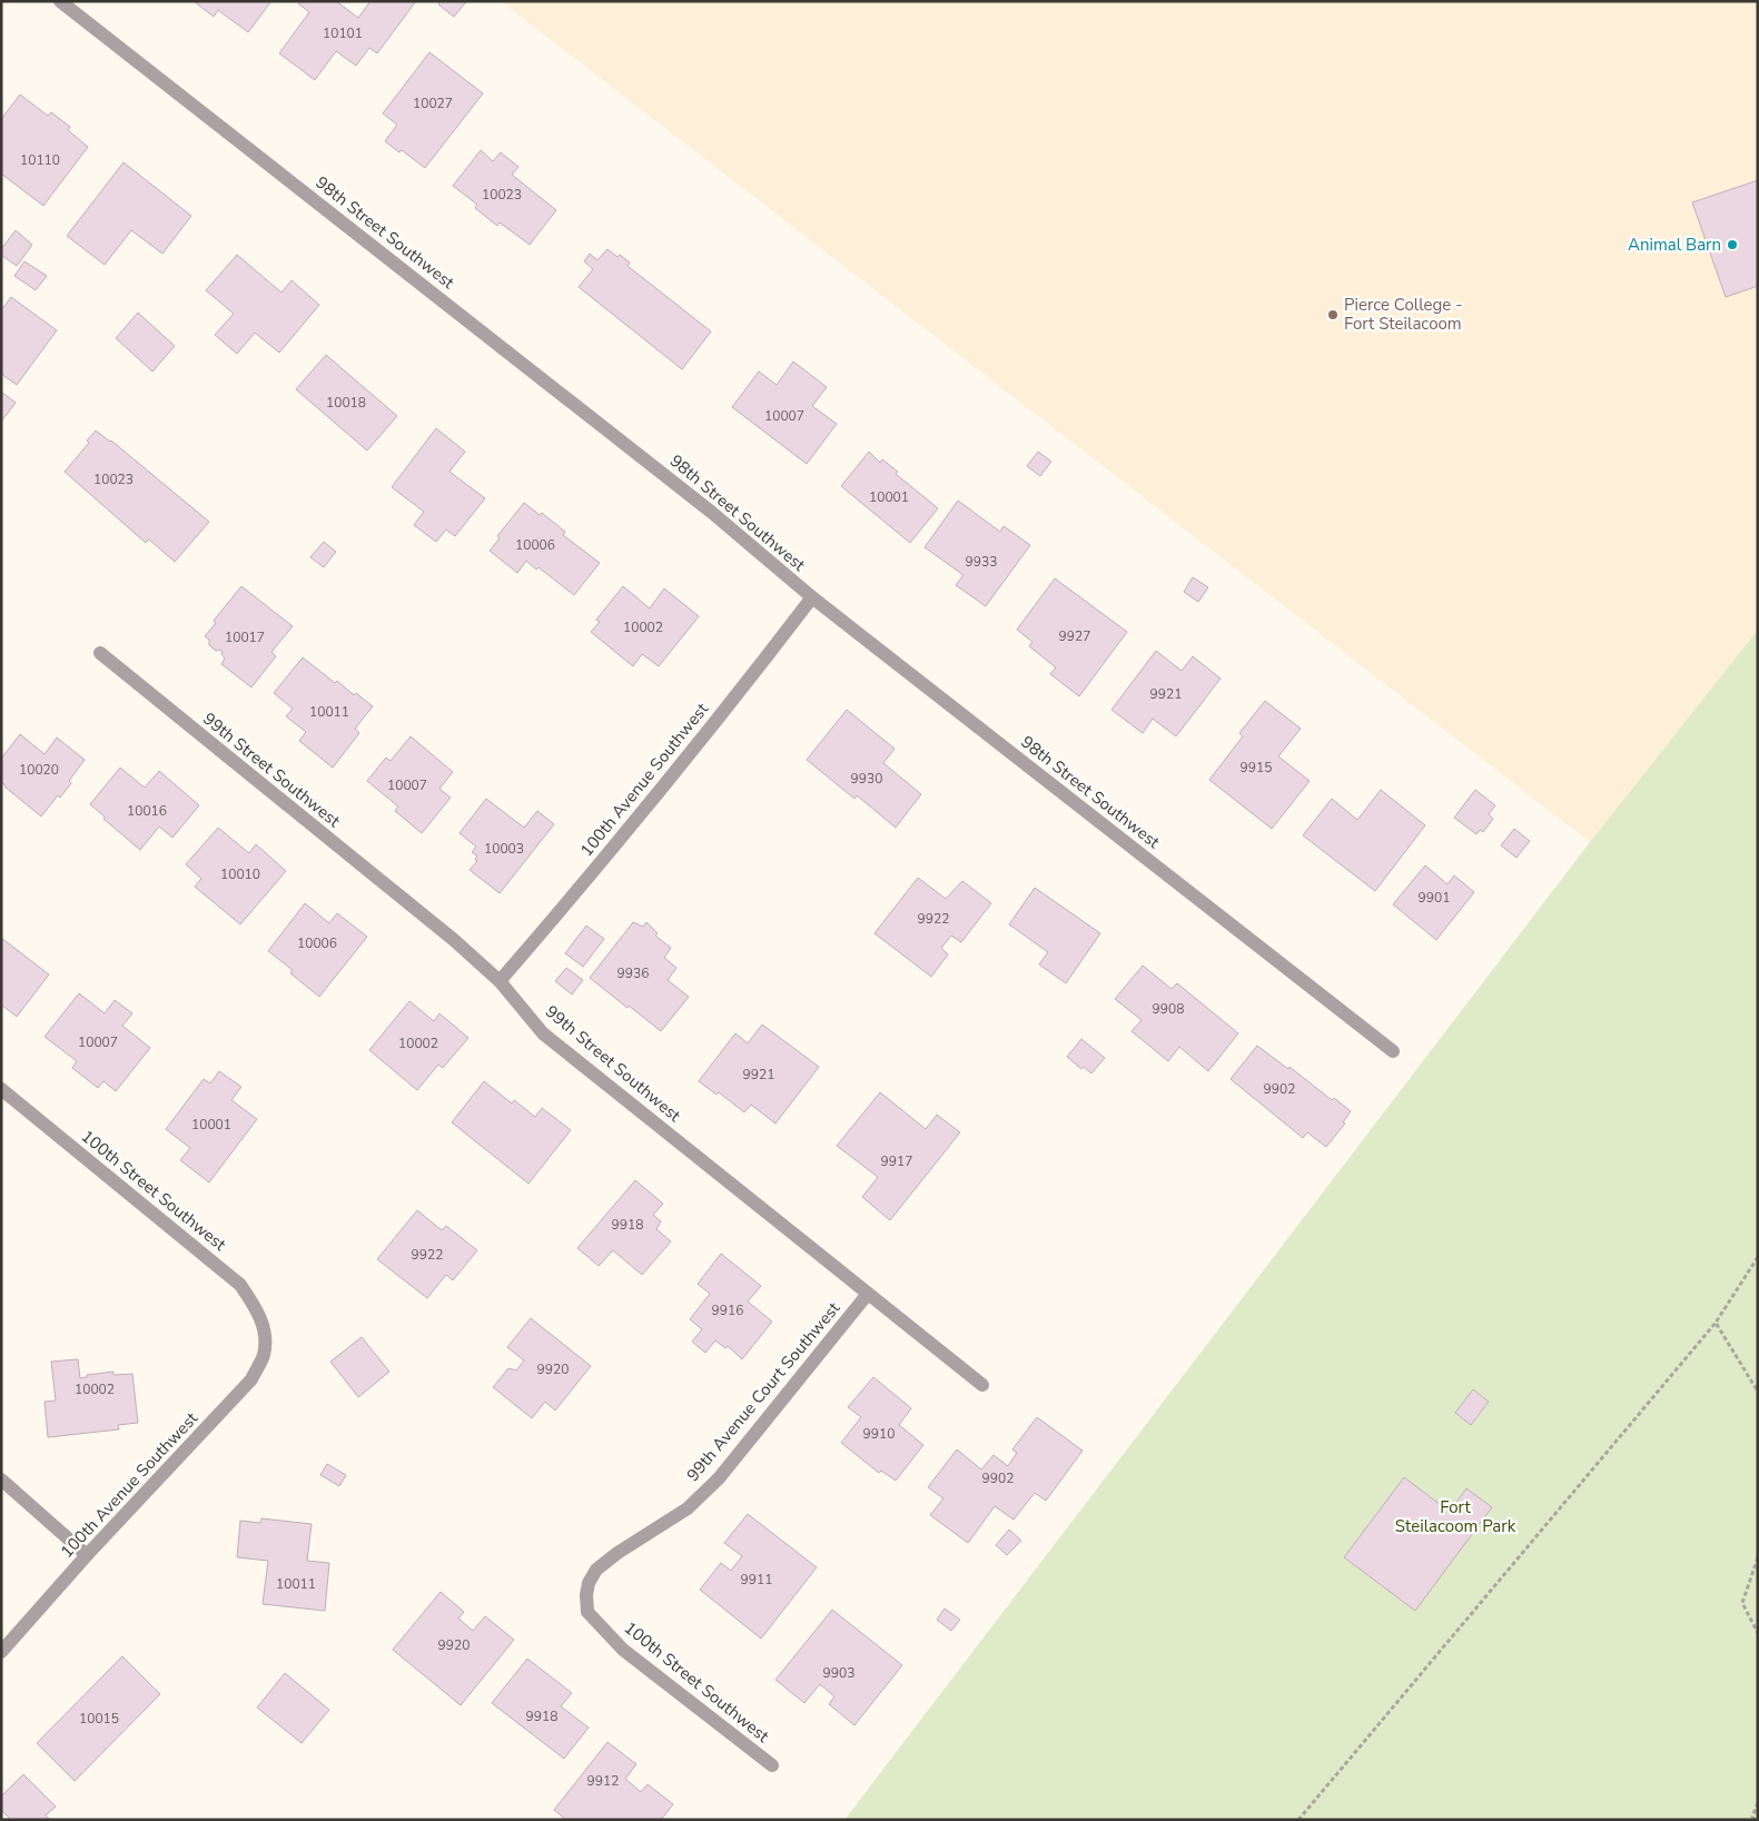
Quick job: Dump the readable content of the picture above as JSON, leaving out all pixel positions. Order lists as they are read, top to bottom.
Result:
{
  "streets": {
    "street": [
      "98th Street Southwest",
      "99th Street Southwest",
      "100th Avenue Southwest",
      "100th Street Southwest",
      "99th Avenue Court Southwest"
    ]
  },
  "crossings": [
    ["98th Street Southwest", "100th Avenue Southwest"],
    ["99th Street Southwest", "100th Avenue Southwest"],
    ["99th Street Southwest", "99th Avenue Court Southwest"],
    ["100th Avenue Southwest", "100th Street Southwest"],
    ["100th Street Southwest", "99th Avenue Court Southwest"]
  ],
  "parks": ["Fort Steilacoom Park"],
  "places": ["Animal Barn", "Pierce College - Fort Steilacoom"],
  "house_numbers": [
    "10101",
    "10027",
    "10110",
    "10023",
    "10018",
    "10007",
    "10023",
    "10001",
    "10006",
    "9933",
    "10002",
    "9927",
    "10017",
    "9921",
    "10011",
    "9915",
    "10020",
    "9930",
    "10007",
    "10016",
    "10003",
    "10010",
    "9901",
    "9922",
    "10006",
    "9936",
    "9908",
    "10007",
    "10002",
    "9921",
    "9902",
    "10001",
    "9917",
    "9918",
    "9922",
    "9916",
    "9920",
    "10002",
    "9910",
    "9902",
    "9911",
    "10011",
    "9920",
    "9903",
    "9918",
    "10015",
    "9912"
  ]
}
